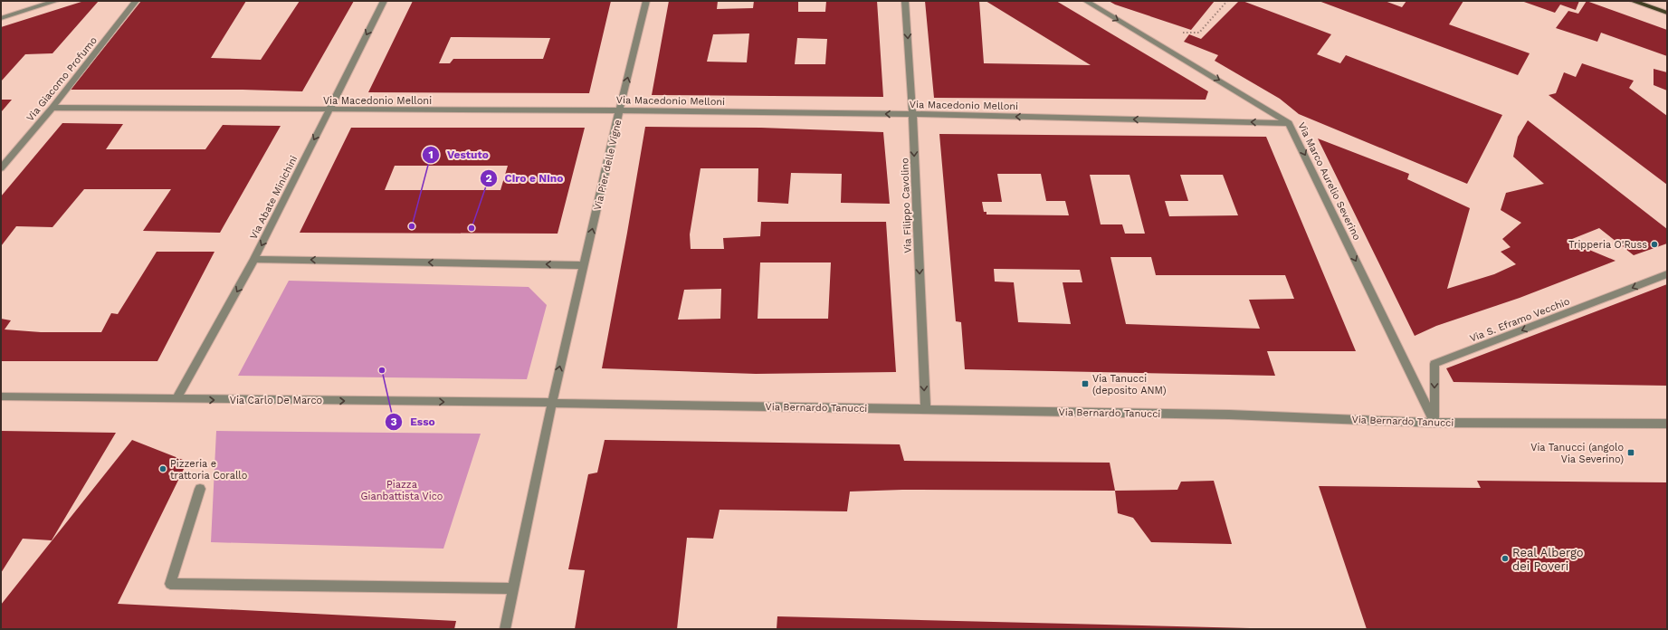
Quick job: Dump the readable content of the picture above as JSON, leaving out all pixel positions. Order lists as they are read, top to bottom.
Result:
{
  "streets": {
    "street": [
      "Via Giacomo Profumo",
      "Via Macedonio Melloni",
      "Via Pier delle Vigne",
      "Via Marco Aurelio Severino",
      "Via Abate Minichini",
      "Via Filippo Cavolino",
      "Via S. Eframo Vecchio",
      "Via Carlo De Marco",
      "Via Bernardo Tanucci"
    ]
  },
  "crossings": [
    ["Via Giacomo Profumo", "Via Macedonio Melloni"],
    ["Via Macedonio Melloni", "Via Pier delle Vigne"],
    ["Via Macedonio Melloni", "Via Marco Aurelio Severino"],
    ["Via Macedonio Melloni", "Via Abate Minichini"],
    ["Via Macedonio Melloni", "Via Filippo Cavolino"],
    ["Via Marco Aurelio Severino", "Via S. Eframo Vecchio"],
    ["Via Marco Aurelio Severino", "Via Bernardo Tanucci"],
    ["Via Abate Minichini", "Via Carlo De Marco"],
    ["Via Filippo Cavolino", "Via Bernardo Tanucci"],
    ["Via S. Eframo Vecchio", "Via Bernardo Tanucci"],
    ["Via Carlo De Marco", "Via Bernardo Tanucci"]
  ],
  "one_way": [
    "Via Macedonio Melloni",
    "Via Pier delle Vigne",
    "Via Marco Aurelio Severino",
    "Via Abate Minichini",
    "Via Filippo Cavolino",
    "Via S. Eframo Vecchio",
    "Via Carlo De Marco"
  ],
  "parks": ["Piazza Gianbattista Vico"],
  "places": {
    "other": [
      "Vestuto",
      "Ciro e Nino",
      "Tripperia O'Russ",
      "Esso",
      "Pizzeria e trattoria Corallo",
      "Real Albergo dei Poveri"
    ],
    "transit": ["Via Tanucci (deposito ANM)", "Via Tanucci (angolo Via Severino)"]
  }
}
